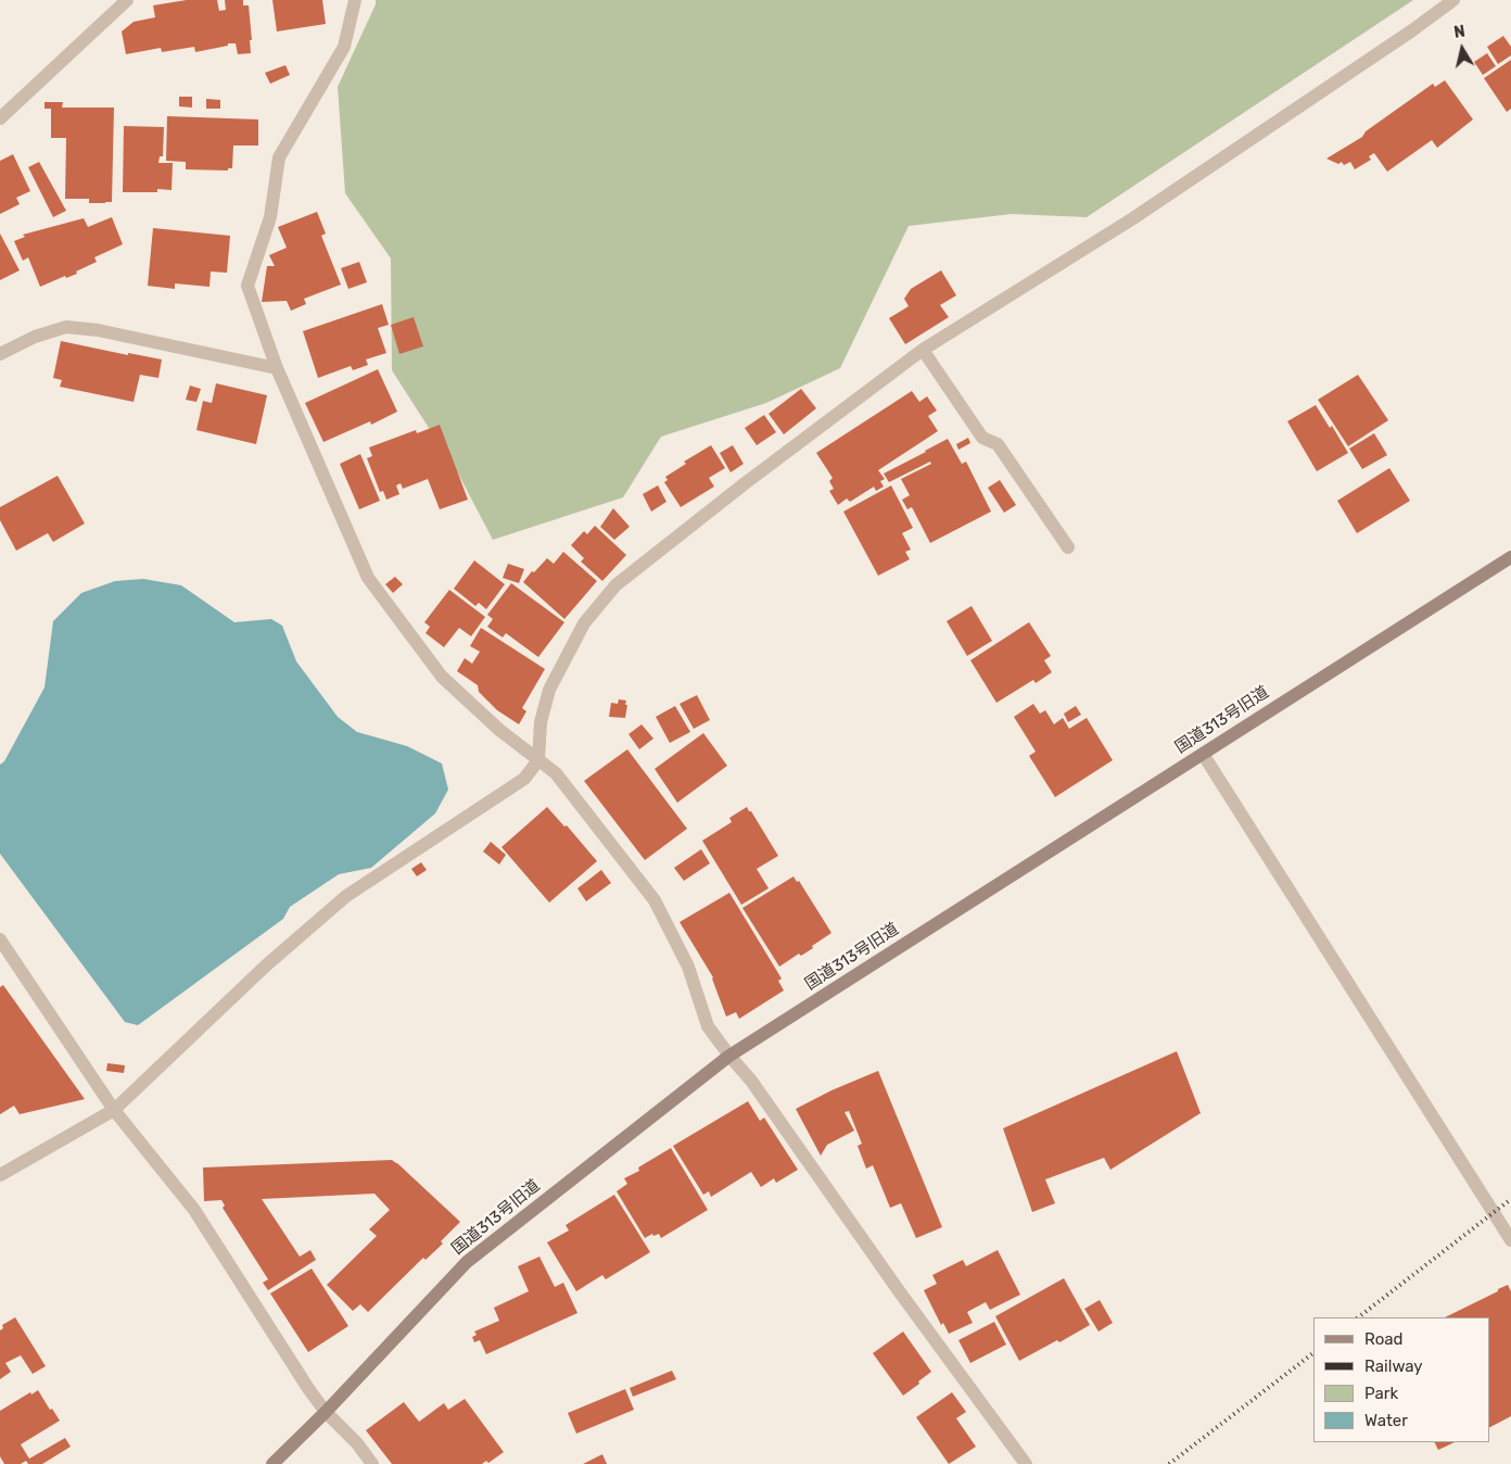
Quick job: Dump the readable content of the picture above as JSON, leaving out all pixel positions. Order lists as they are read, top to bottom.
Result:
{
  "streets": {
    "street": ["国道313号旧道"]
  },
  "legend": [
    "Road",
    "Railway",
    "Park",
    "Water"
  ],
  "north": "top"
}
